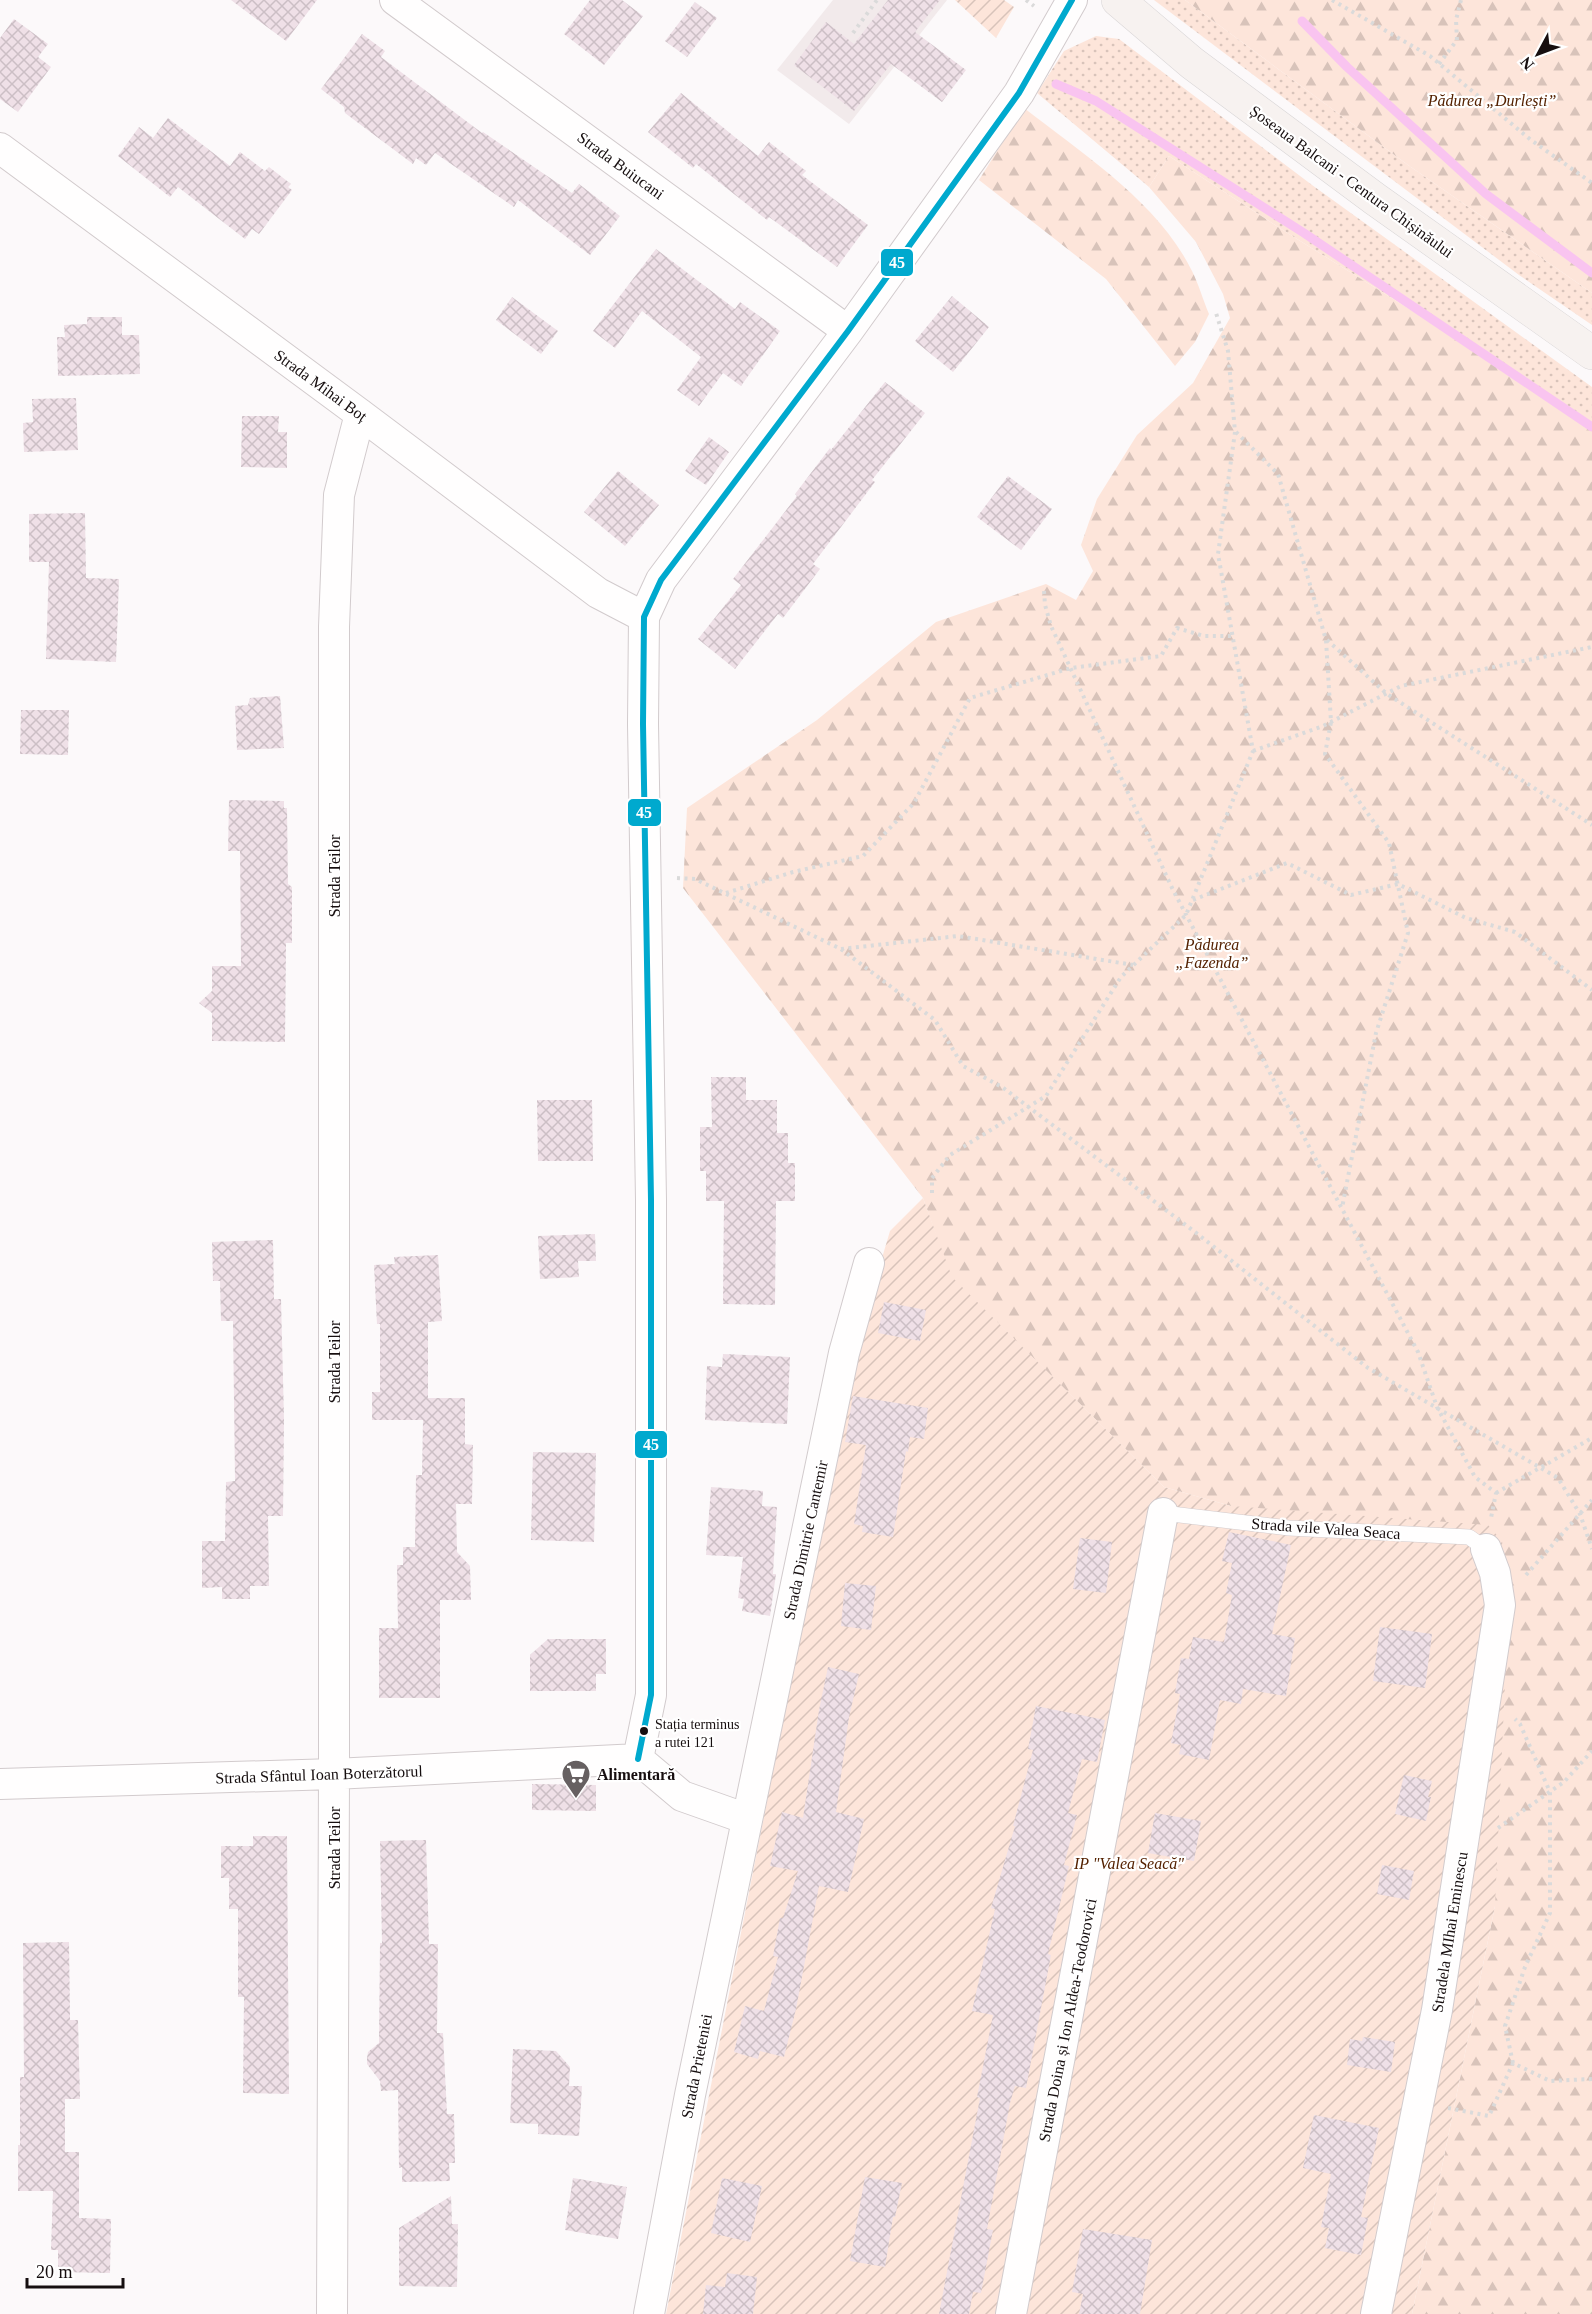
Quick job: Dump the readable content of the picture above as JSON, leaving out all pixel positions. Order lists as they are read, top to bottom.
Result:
{
  "streets": {
    "highway": ["Șoseaua Balcani - Centura Chișinăului"],
    "street": [
      "Strada Buiucani",
      "Strada Mihai Boț",
      "Strada Teilor",
      "Strada Dimitrie Cantemir",
      "Strada Sfântul Ioan Boterzătorul",
      "Stradela MIhai Eminescu",
      "Strada Doina și Ion Aldea-Teodorovici",
      "Strada Prieteniei"
    ],
    "lane": ["Strada vile Valea Seaca"]
  },
  "crossings": [
    ["Strada Mihai Boț", "Strada Teilor"],
    ["Strada Teilor", "Strada Sfântul Ioan Boterzătorul"],
    ["Strada vile Valea Seaca", "Stradela MIhai Eminescu"],
    ["Strada vile Valea Seaca", "Strada Doina și Ion Aldea-Teodorovici"],
    ["Strada Dimitrie Cantemir", "Strada Prieteniei"]
  ],
  "parks": ["Pădurea „Durlești”", "Pădurea „Fazenda”", "IP \"Valea Seacă\""],
  "places": {
    "other": ["Stația terminus a rutei 121"],
    "supermarket": ["Alimentară"]
  },
  "lines": ["transit line 45"],
  "scale_bar": "20 m",
  "north": "bottom left"
}
